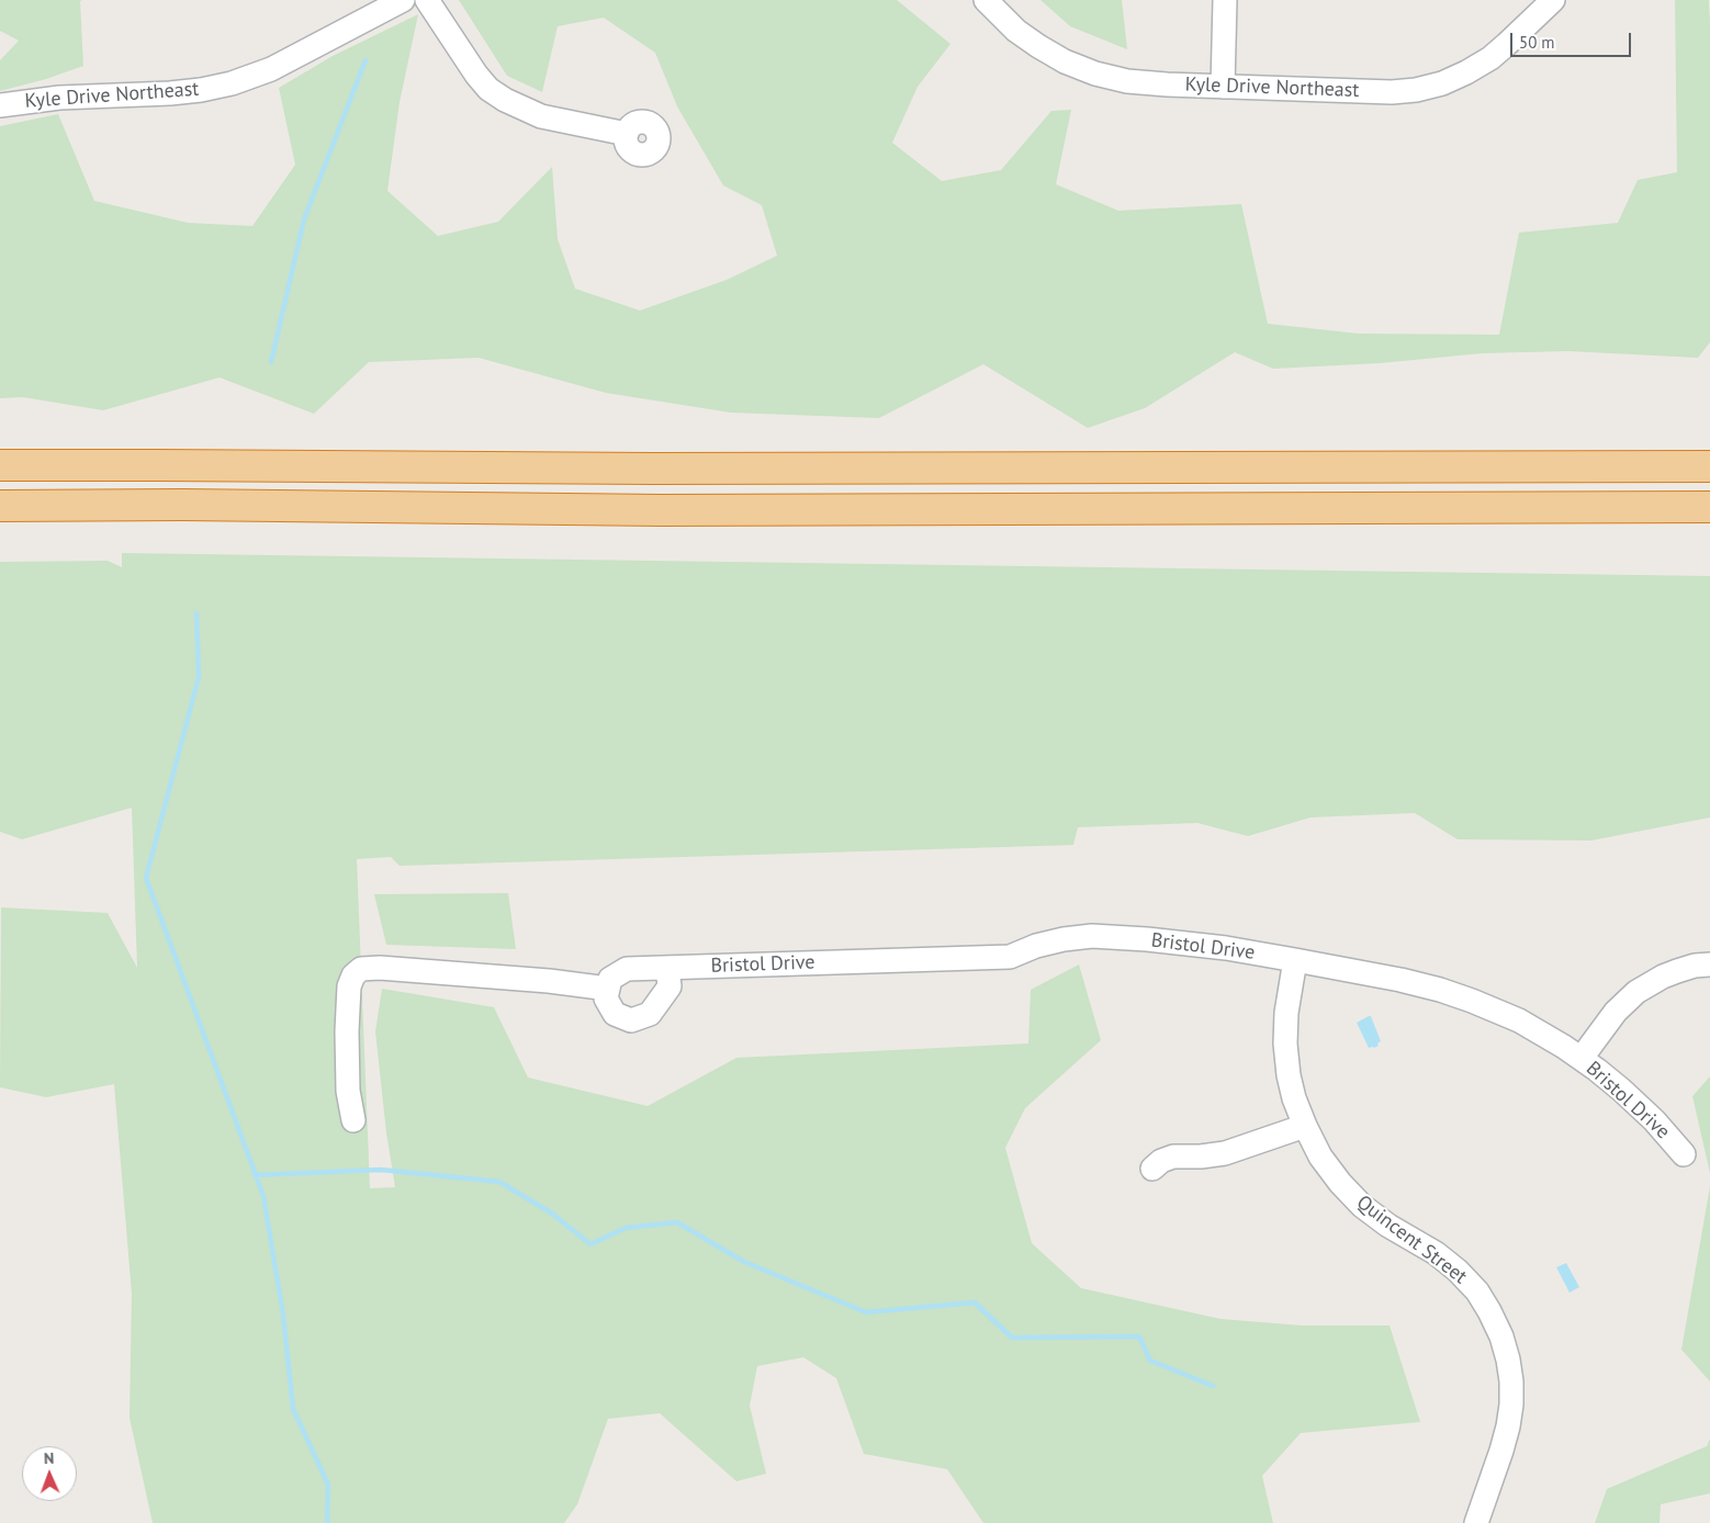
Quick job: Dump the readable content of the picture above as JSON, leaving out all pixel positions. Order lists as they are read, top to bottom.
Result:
{
  "streets": {
    "street": ["Kyle Drive Northeast", "Bristol Drive", "Quincent Street"]
  },
  "crossings": [
    ["Bristol Drive", "Quincent Street"]
  ],
  "scale_bar": "50 m",
  "north": "top"
}
